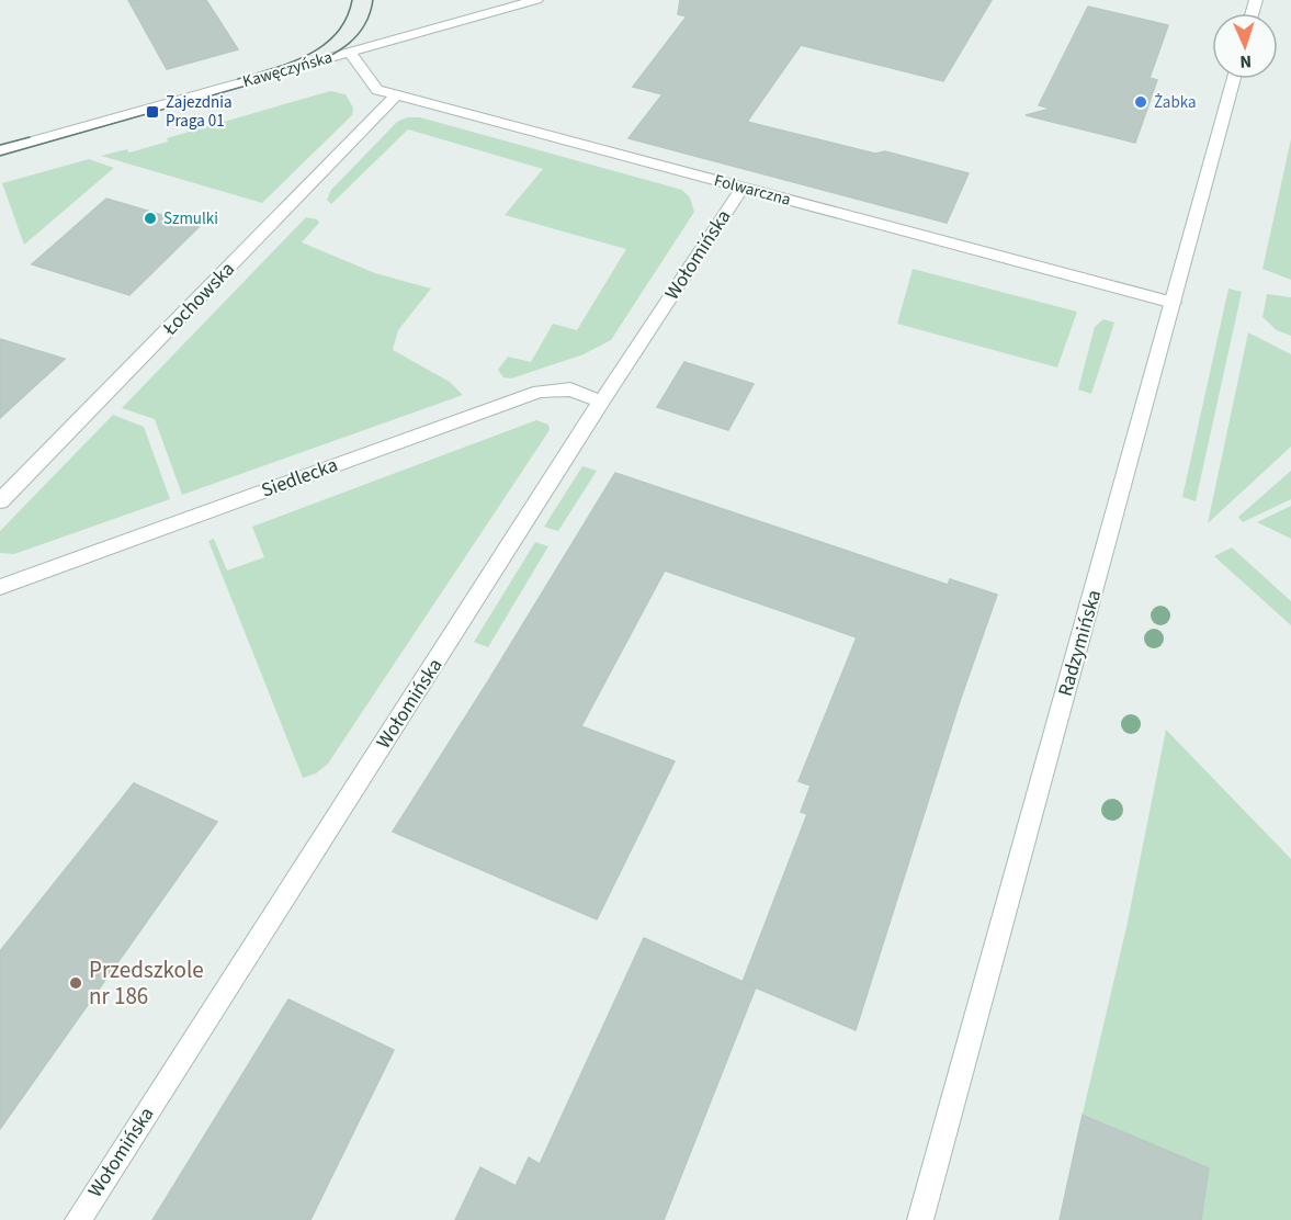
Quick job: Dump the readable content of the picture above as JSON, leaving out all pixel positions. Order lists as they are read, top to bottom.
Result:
{
  "streets": {
    "street": [
      "Kawęczyńska",
      "Folwarczna",
      "Wołomińska",
      "Łochowska",
      "Siedlecka",
      "Radzymińska"
    ]
  },
  "crossings": [
    ["Kawęczyńska", "Folwarczna"],
    ["Folwarczna", "Wołomińska"],
    ["Folwarczna", "Łochowska"],
    ["Folwarczna", "Radzymińska"],
    ["Wołomińska", "Siedlecka"]
  ],
  "places": {
    "other": ["Żabka", "Szmulki", "Przedszkole nr 186"],
    "transit": ["Zajezdnia Praga 01"]
  },
  "north": "bottom"
}
